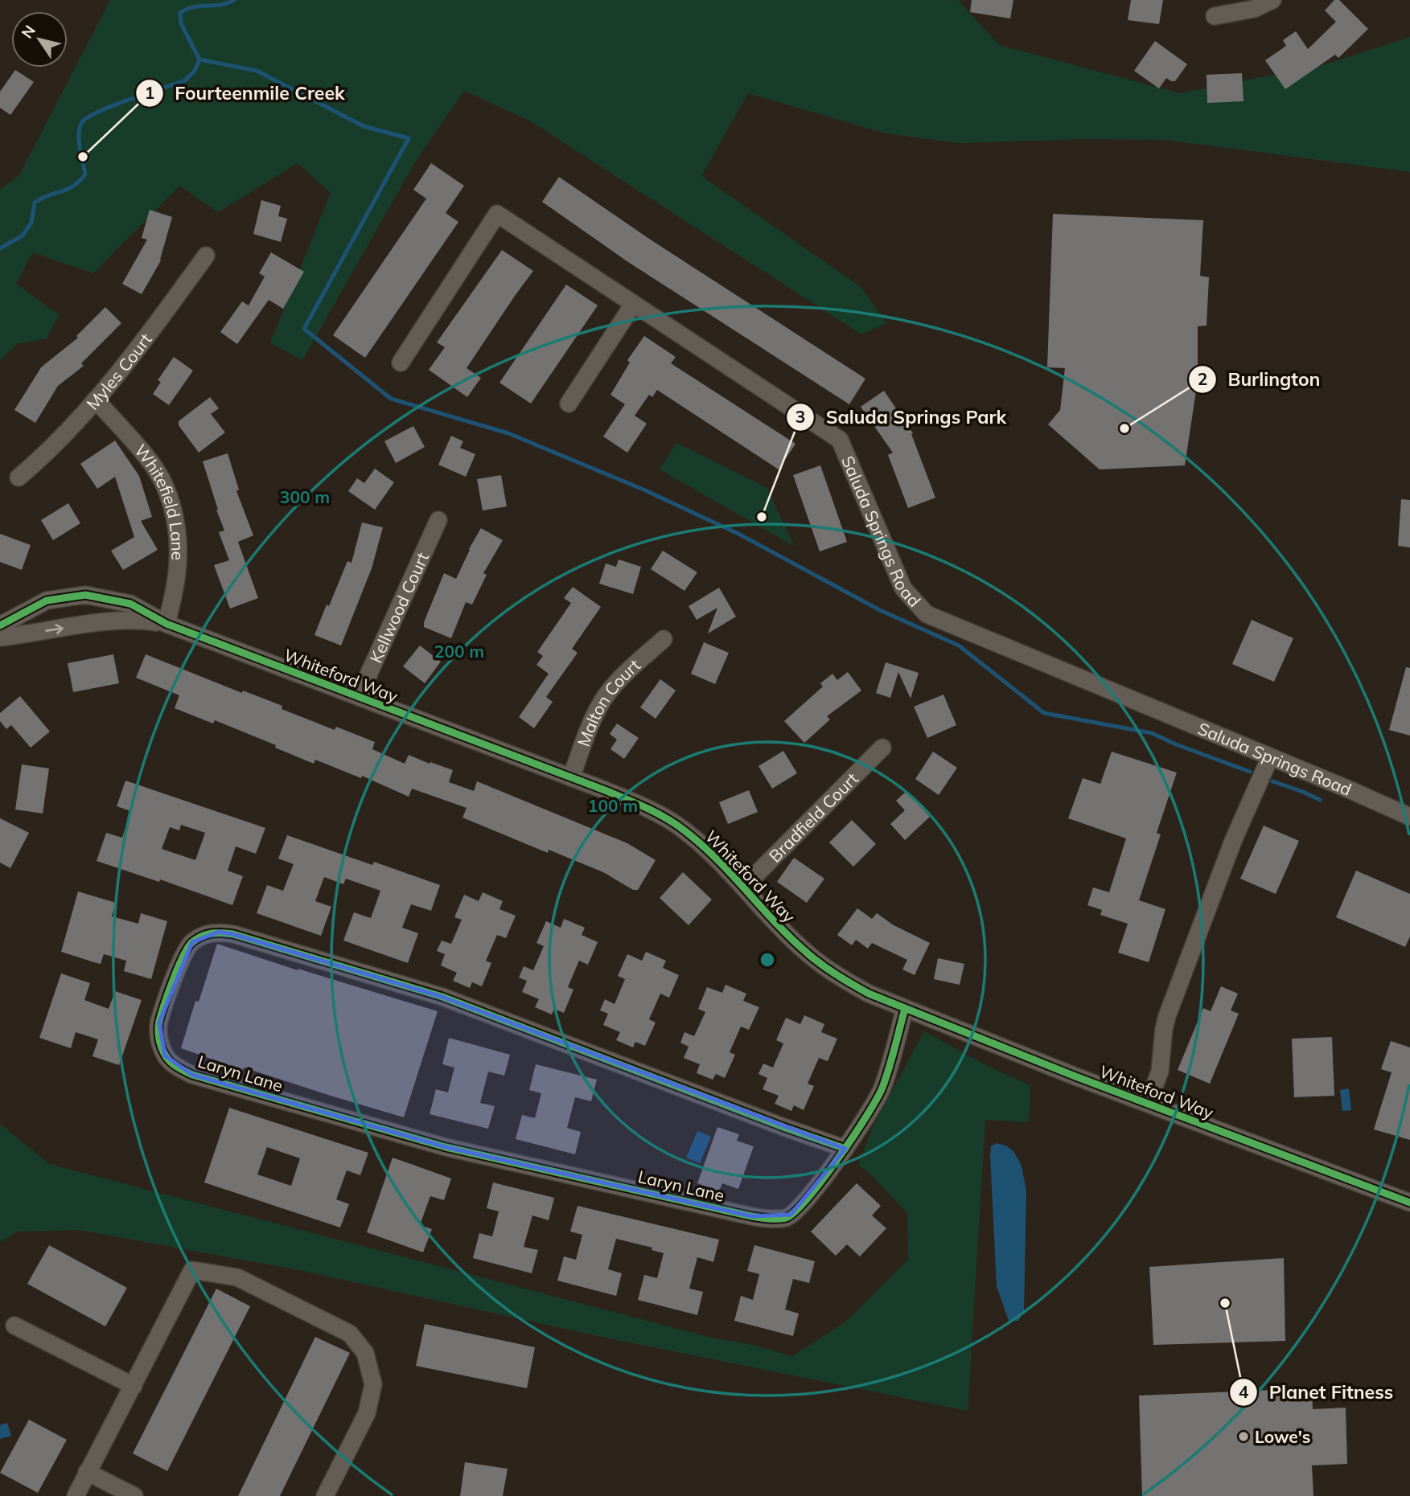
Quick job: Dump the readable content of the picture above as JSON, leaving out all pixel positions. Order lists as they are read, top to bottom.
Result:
{
  "streets": {
    "street": [
      "Myles Court",
      "Whitefield Lane",
      "Saluda Springs Road",
      "Kellwood Court",
      "Whiteford Way",
      "Malton Court",
      "Bradfield Court",
      "Laryn Lane"
    ]
  },
  "crossings": [
    ["Myles Court", "Whitefield Lane"],
    ["Whitefield Lane", "Whiteford Way"],
    ["Kellwood Court", "Whiteford Way"],
    ["Whiteford Way", "Malton Court"],
    ["Whiteford Way", "Bradfield Court"],
    ["Whiteford Way", "Laryn Lane"]
  ],
  "places": [
    "Fourteenmile Creek",
    "Burlington",
    "Saluda Springs Park",
    "Planet Fitness",
    "Lowe's"
  ],
  "north": "top left",
  "rings": ["300 m", "200 m", "100 m"]
}
